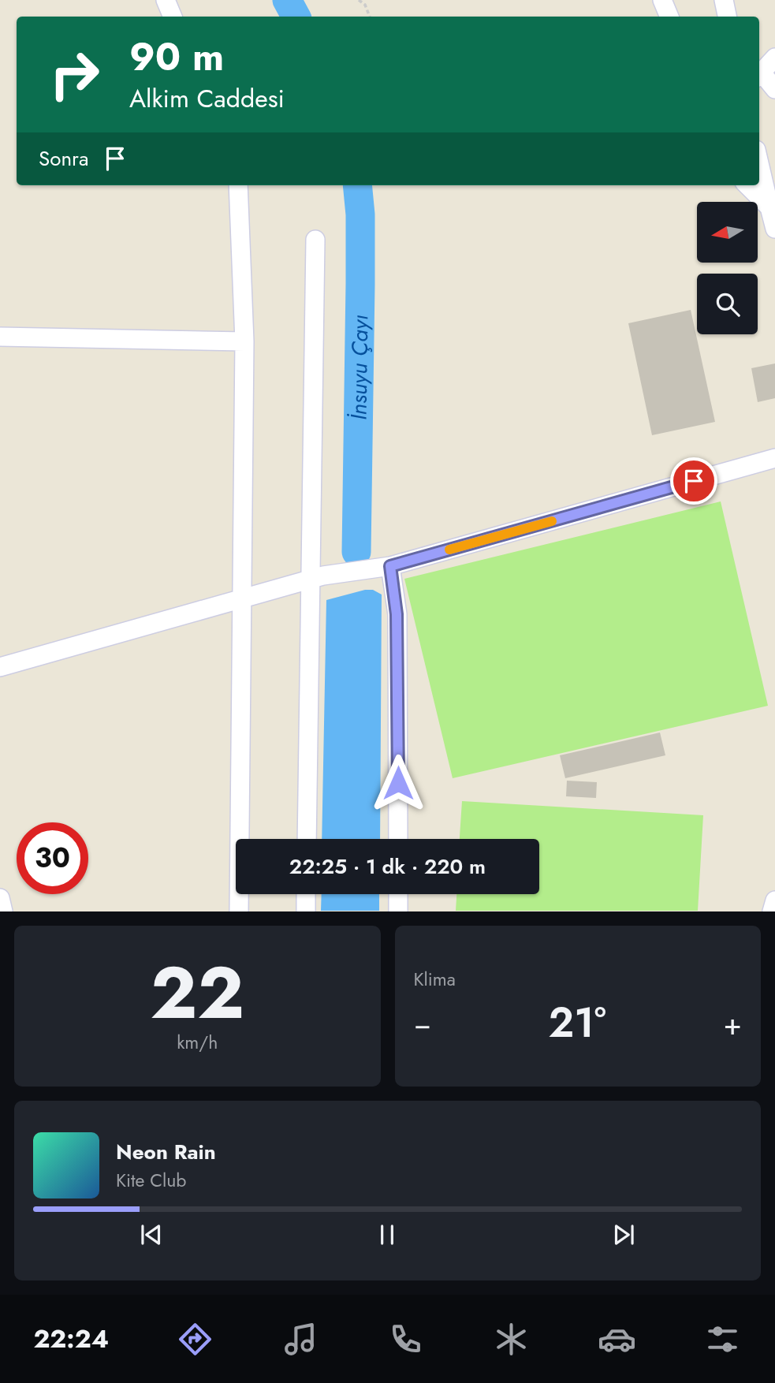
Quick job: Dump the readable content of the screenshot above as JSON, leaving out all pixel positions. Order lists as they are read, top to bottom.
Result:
{
  "water": ["İnsuyu Çayı"],
  "north": "left",
  "page": {
    "turn": ["90 m", "Alkim Caddesi"],
    "then": "Sonra",
    "limit": "30",
    "trip": "22:25 · 1 dk · 220 m",
    "tile": [
      ["22", "km/h"],
      "Klima"
    ],
    "heat": ["−", "21°", "+"],
    "song": ["Neon Rain", "Kite Club"],
    "tabs": "22:24"
  }
}
